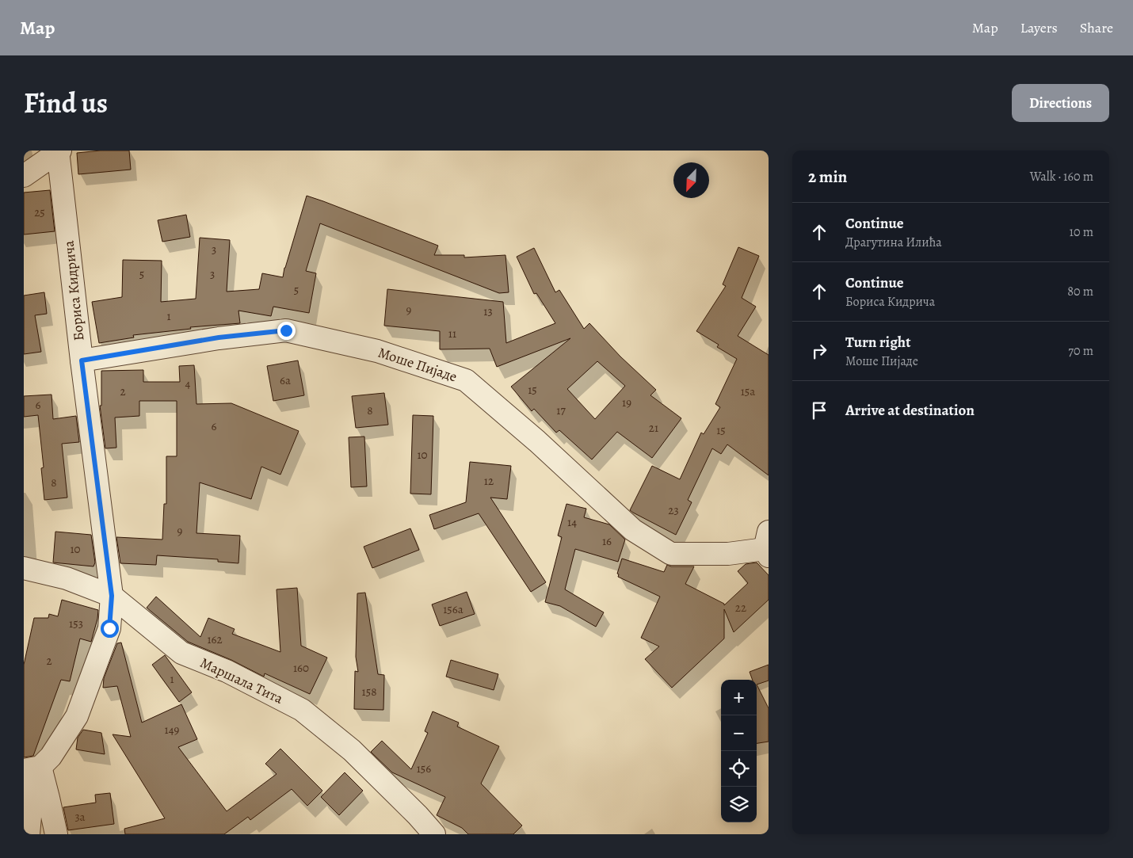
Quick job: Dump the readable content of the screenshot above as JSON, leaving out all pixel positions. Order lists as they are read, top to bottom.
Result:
{
  "streets": {
    "street": ["Бориса Кидрича", "Моше Пијаде", "Маршала Тита"]
  },
  "crossings": [
    ["Бориса Кидрича", "Моше Пијаде"],
    ["Бориса Кидрича", "Маршала Тита"]
  ],
  "house_numbers": [
    "25",
    "3",
    "5",
    "3",
    "5",
    "9",
    "13",
    "1",
    "11",
    "6a",
    "4",
    "15",
    "2",
    "15a",
    "19",
    "6",
    "8",
    "17",
    "6",
    "21",
    "15",
    "10",
    "12",
    "8",
    "23",
    "14",
    "9",
    "16",
    "10",
    "22",
    "156a",
    "153",
    "162",
    "2",
    "160",
    "1",
    "158",
    "149",
    "156",
    "3a"
  ],
  "north": "bottom left",
  "page": {
    "header": "Map",
    "nav": ["Map", "Layers", "Share"],
    "title": "Find us",
    "buttons": "Directions",
    "heading": ["2 min", "Walk · 160 m"],
    "list": [
      ["Continue", "Драгутина Илића", "10 m"],
      ["Continue", "Бориса Кидрича", "80 m"],
      ["Turn right", "Моше Пијаде", "70 m"],
      "Arrive at destination"
    ],
    "map_buttons": ["+", "−"]
  }
}
